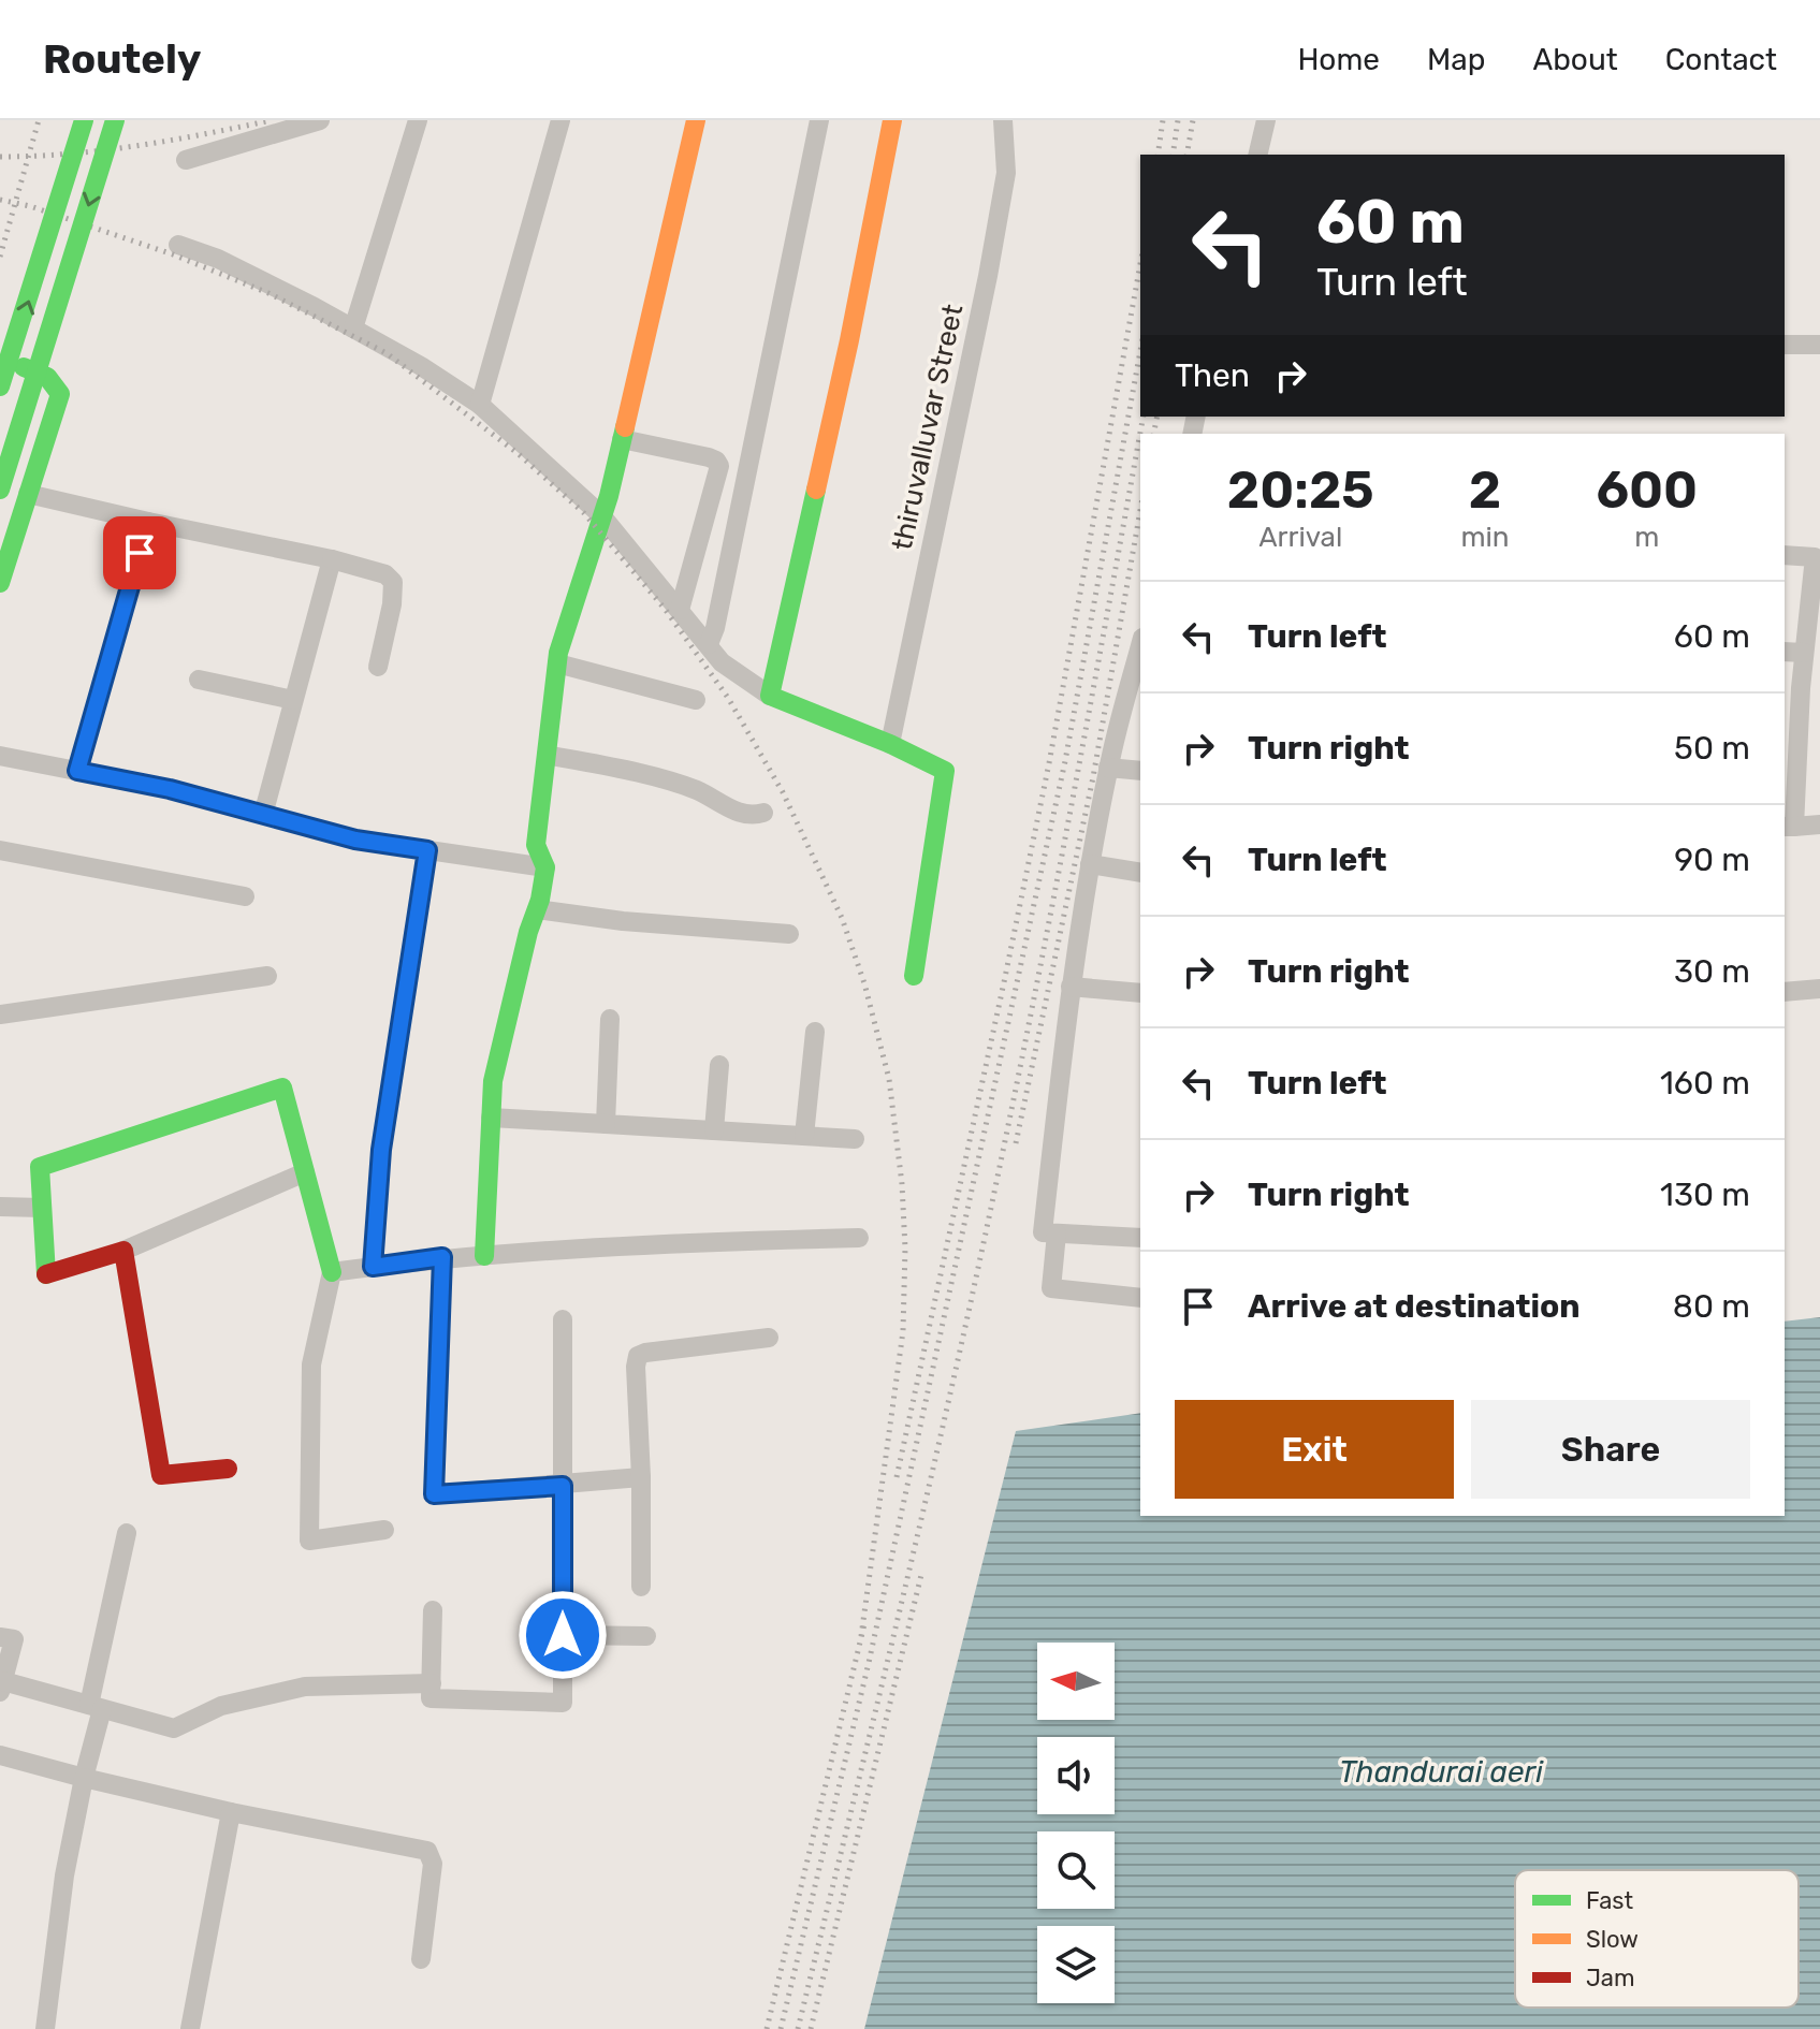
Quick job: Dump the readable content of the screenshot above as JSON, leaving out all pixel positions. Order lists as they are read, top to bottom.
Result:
{
  "streets": {
    "street": ["thiruvalluvar Street"]
  },
  "water": ["Thandurai aeri"],
  "legend": ["Fast", "Slow", "Jam"],
  "north": "left",
  "page": {
    "header": "Routely",
    "nav": [
      "Home",
      "Map",
      "About",
      "Contact"
    ],
    "turn": ["60 m", "Turn left"],
    "then": "Then",
    "eta": [
      "20:25",
      "Arrival",
      "2",
      "min",
      "600",
      "m"
    ],
    "list": [
      {
        "name": "Turn left",
        "value": "60 m"
      },
      {
        "name": "Turn right",
        "value": "50 m"
      },
      {
        "name": "Turn left",
        "value": "90 m"
      },
      {
        "name": "Turn right",
        "value": "30 m"
      },
      {
        "name": "Turn left",
        "value": "160 m"
      },
      {
        "name": "Turn right",
        "value": "130 m"
      },
      {
        "name": "Arrive at destination",
        "value": "80 m"
      }
    ],
    "buttons": ["Exit", "Share"]
  }
}
